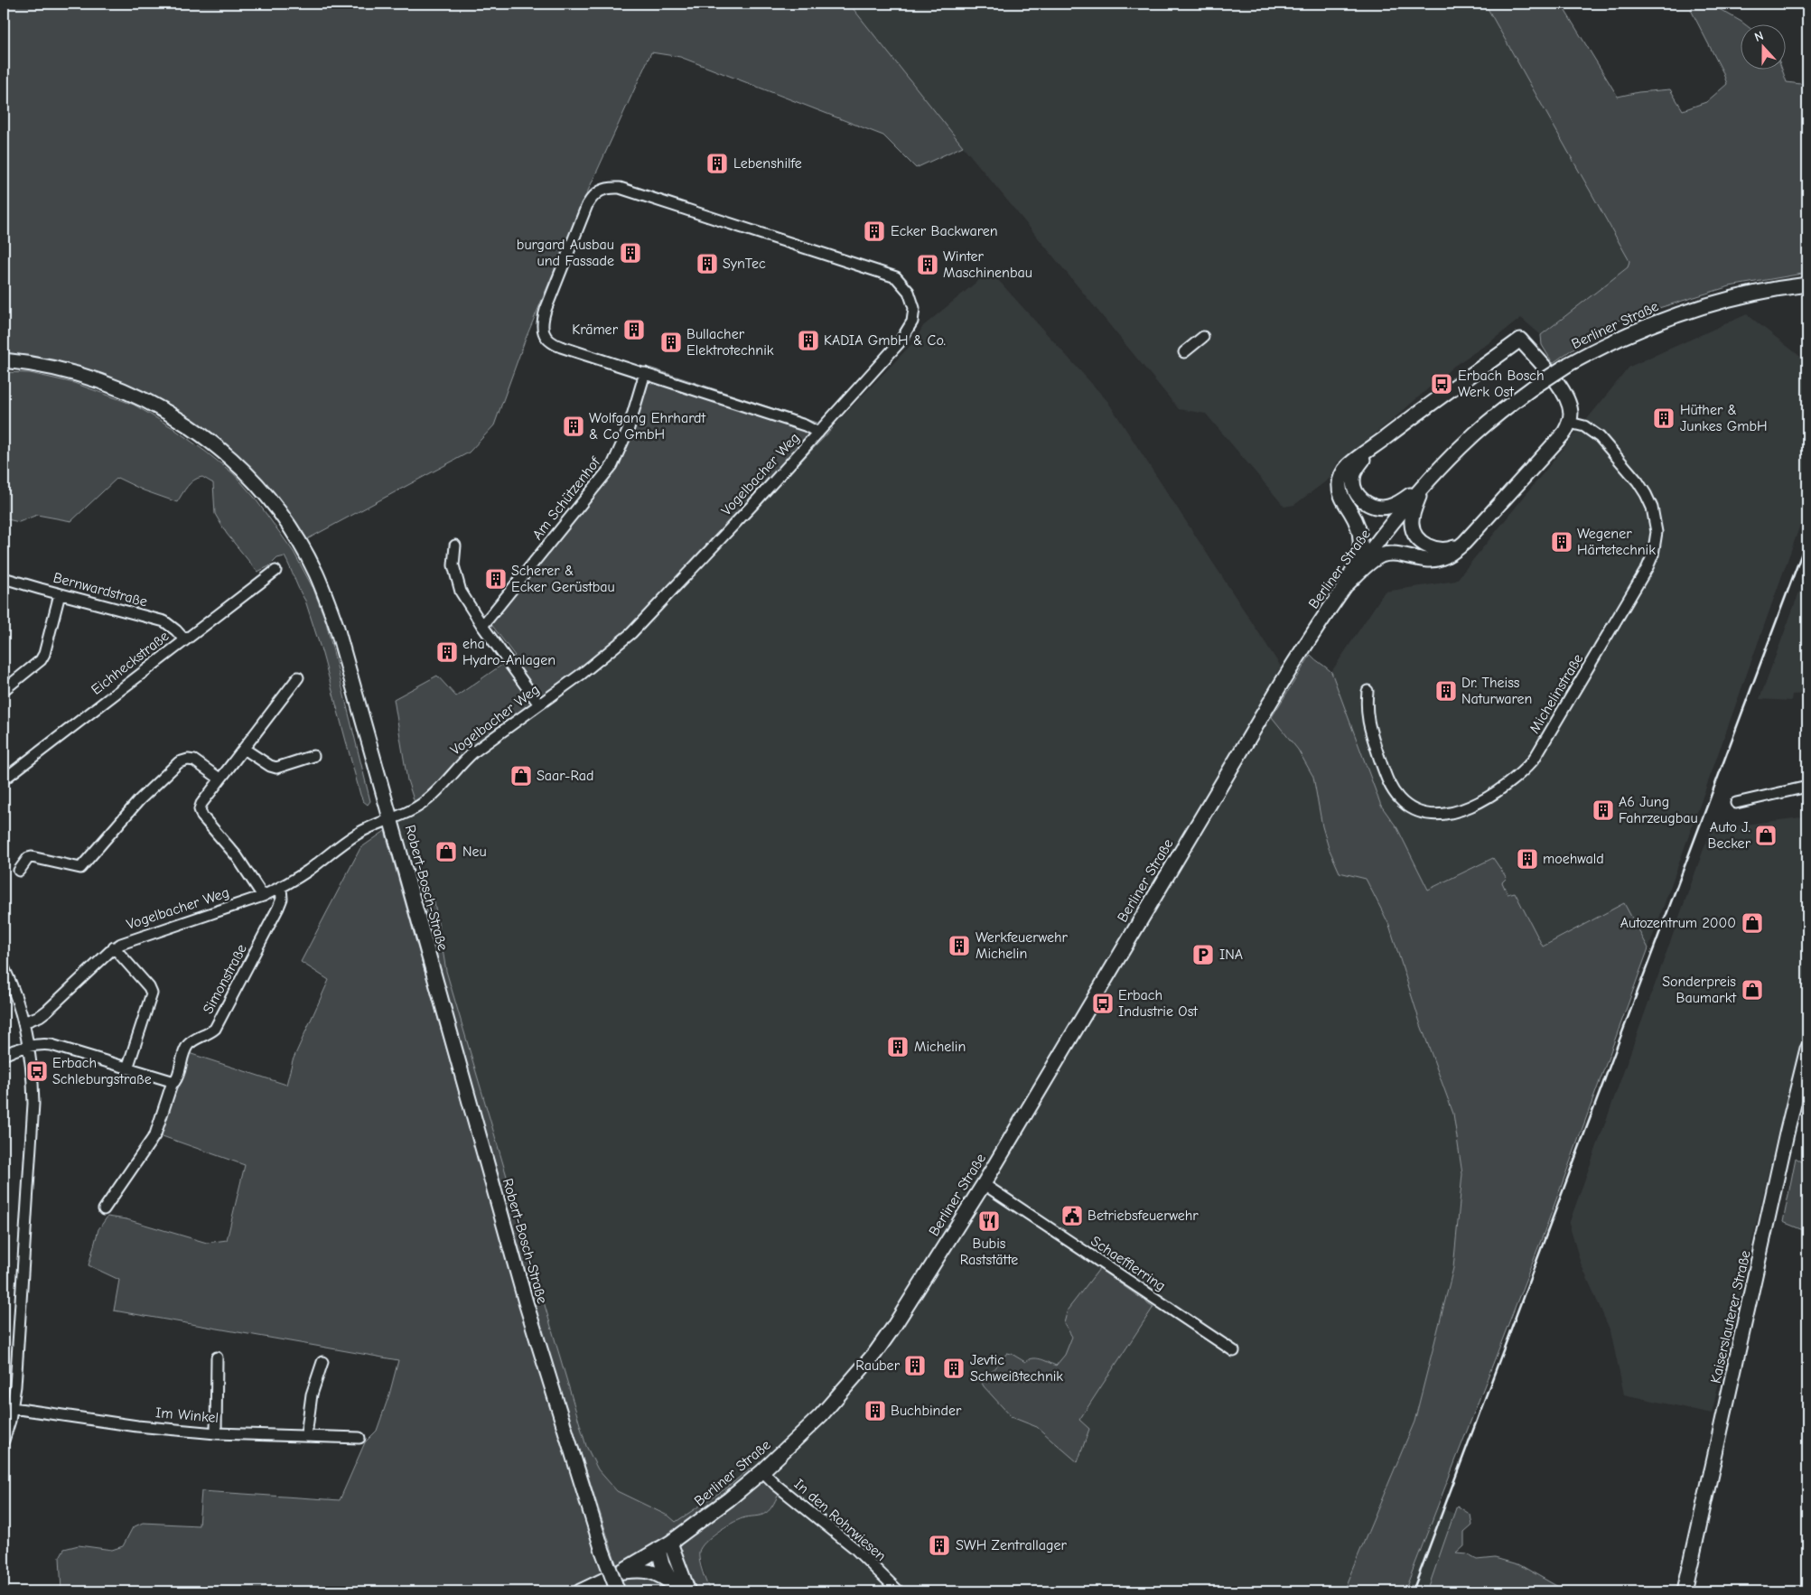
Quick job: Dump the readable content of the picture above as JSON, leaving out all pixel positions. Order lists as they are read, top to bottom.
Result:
{
  "streets": {
    "street": [
      "Berliner Straße",
      "Vogelbacher Weg",
      "Am Schützenhof",
      "Bernwardstraße",
      "Eichheckstraße",
      "Michelinstraße",
      "Robert-Bosch-Straße",
      "Simonstraße",
      "Schaefflerring",
      "Kaiserslauterer Straße",
      "Im Winkel",
      "In den Rohrwiesen"
    ]
  },
  "crossings": [
    ["Berliner Straße", "Schaefflerring"],
    ["Berliner Straße", "In den Rohrwiesen"],
    ["Vogelbacher Weg", "Am Schützenhof"],
    ["Vogelbacher Weg", "Robert-Bosch-Straße"],
    ["Vogelbacher Weg", "Simonstraße"],
    ["Bernwardstraße", "Eichheckstraße"]
  ],
  "places": {
    "building": [
      "Lebenshilfe",
      "Ecker Backwaren",
      "burgard Ausbau und Fassade",
      "SynTec",
      "Winter Maschinenbau",
      "Krämer",
      "KADIA GmbH & Co.",
      "Bullacher Elektrotechnik",
      "Hüther & Junkes GmbH",
      "Wolfgang Ehrhardt & Co GmbH",
      "Wegener Härtetechnik",
      "Scherer & Ecker Gerüstbau",
      "eha Hydro-Anlagen",
      "Dr. Theiss Naturwaren",
      "A6 Jung Fahrzeugbau",
      "moehwald",
      "Werkfeuerwehr Michelin",
      "Michelin",
      "Rauber",
      "Jevtic Schweißtechnik",
      "Buchbinder",
      "SWH Zentrallager"
    ],
    "bus stop": ["Erbach Bosch Werk Ost", "Erbach Industrie Ost", "Erbach Schleburgstraße"],
    "shop": [
      "Saar-Rad",
      "Auto J. Becker",
      "Neu",
      "Autozentrum 2000",
      "Sonderpreis Baumarkt"
    ],
    "parking": ["INA"],
    "public building": ["Betriebsfeuerwehr"],
    "restaurant": ["Bubis Raststätte"]
  },
  "north": "top"
}
